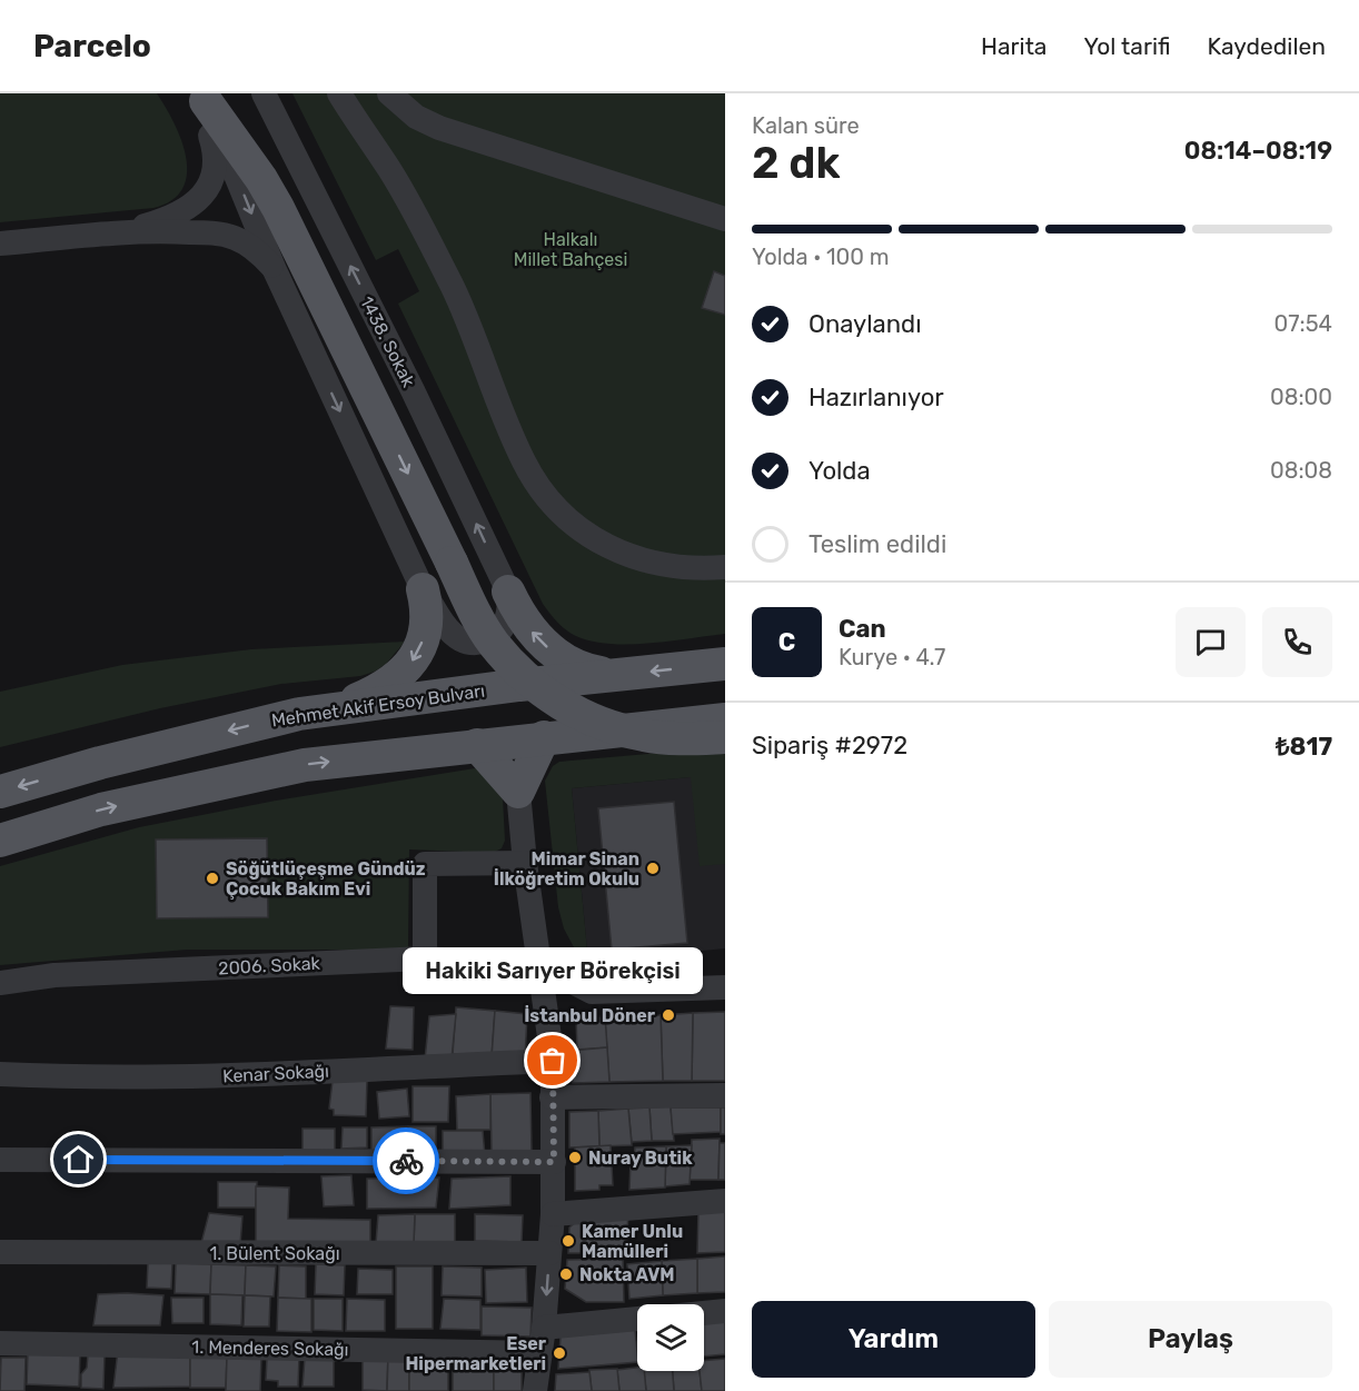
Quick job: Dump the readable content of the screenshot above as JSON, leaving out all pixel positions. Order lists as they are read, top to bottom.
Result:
{
  "streets": {
    "main road": ["Mehmet Akif Ersoy Bulvarı"],
    "street": [
      "1438. Sokak",
      "2006. Sokak",
      "Kenar Sokağı",
      "1. Bülent Sokağı",
      "1. Menderes Sokağı"
    ]
  },
  "parks": ["Halkalı Millet Bahçesi"],
  "places": [
    "Mimar Sinan İlköğretim Okulu",
    "Söğütlüçeşme Gündüz Çocuk Bakım Evi",
    "İstanbul Döner",
    "Hakiki Sarıyer Börekçisi",
    "Nuray Butik",
    "Kamer Unlu Mamülleri",
    "Nokta AVM",
    "Eser Hipermarketleri"
  ],
  "page": {
    "header": "Parcelo",
    "nav": ["Harita", "Yol tarifi", "Kaydedilen"],
    "heading": ["2 dk", "Kalan süre", "08:14–08:19"],
    "panel": [
      "Can",
      "Kurye · 4.7",
      "Sipariş #2972",
      "₺817"
    ],
    "bar": "Yolda · 100 m",
    "list": [
      ["Onaylandı", "07:54"],
      ["Hazırlanıyor", "08:00"],
      ["Yolda", "08:08"],
      "Teslim edildi"
    ],
    "round": "C",
    "bubble": "Hakiki Sarıyer Börekçisi",
    "buttons": ["Yardım", "Paylaş"]
  }
}
